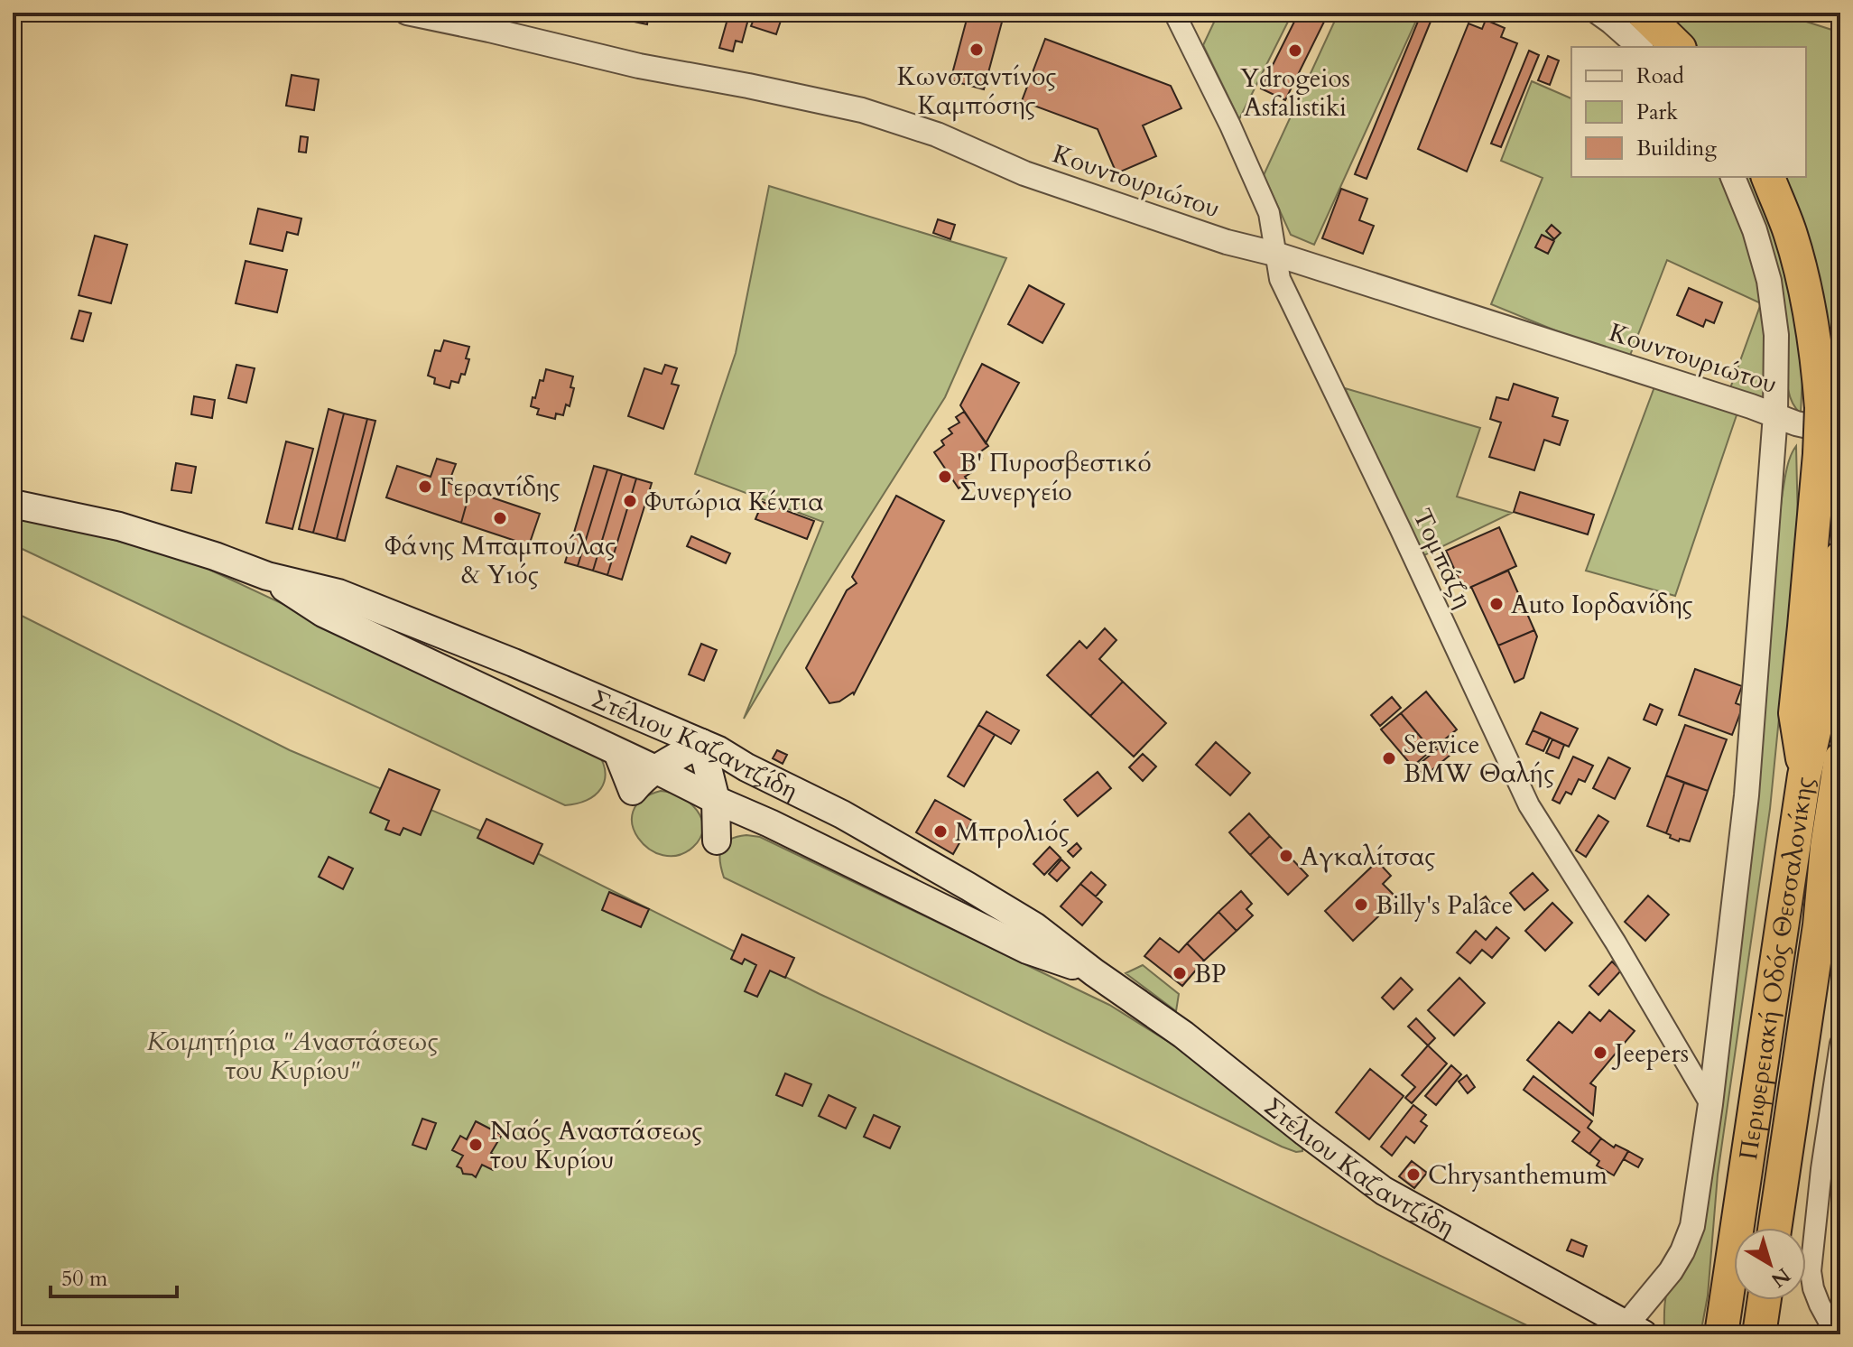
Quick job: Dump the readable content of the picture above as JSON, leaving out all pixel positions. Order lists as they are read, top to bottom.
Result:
{
  "streets": {
    "highway": ["Περιφερειακή Οδός Θεσσαλονίκης"],
    "main road": ["Στέλιου Καζαντζίδη"],
    "street": ["Κουντουριώτου", "Τομπάζη"]
  },
  "crossings": [
    ["Κουντουριώτου", "Τομπάζη"]
  ],
  "parks": ["Κοιμητήρια \"Αναστάσεως του Κυρίου\""],
  "places": [
    "Κωνσταντίνος Καμπόσης",
    "Ydrogeios Asfalistiki",
    "Β' Πυροσβεστικό Συνεργείο",
    "Γεραντίδης",
    "Φυτώρια Κέντια",
    "Φάνης Μπαμπούλας & Υιός",
    "Auto Ιορδανίδης",
    "Service BMW Θαλής",
    "Μπρολιός",
    "Αγκαλίτσας",
    "Billy's Palace",
    "BP",
    "Jeepers",
    "Ναός Αναστάσεως του Κυρίου",
    "Chrysanthemum"
  ],
  "legend": ["Road", "Park", "Building"],
  "scale_bar": "50 m",
  "north": "bottom right"
}
